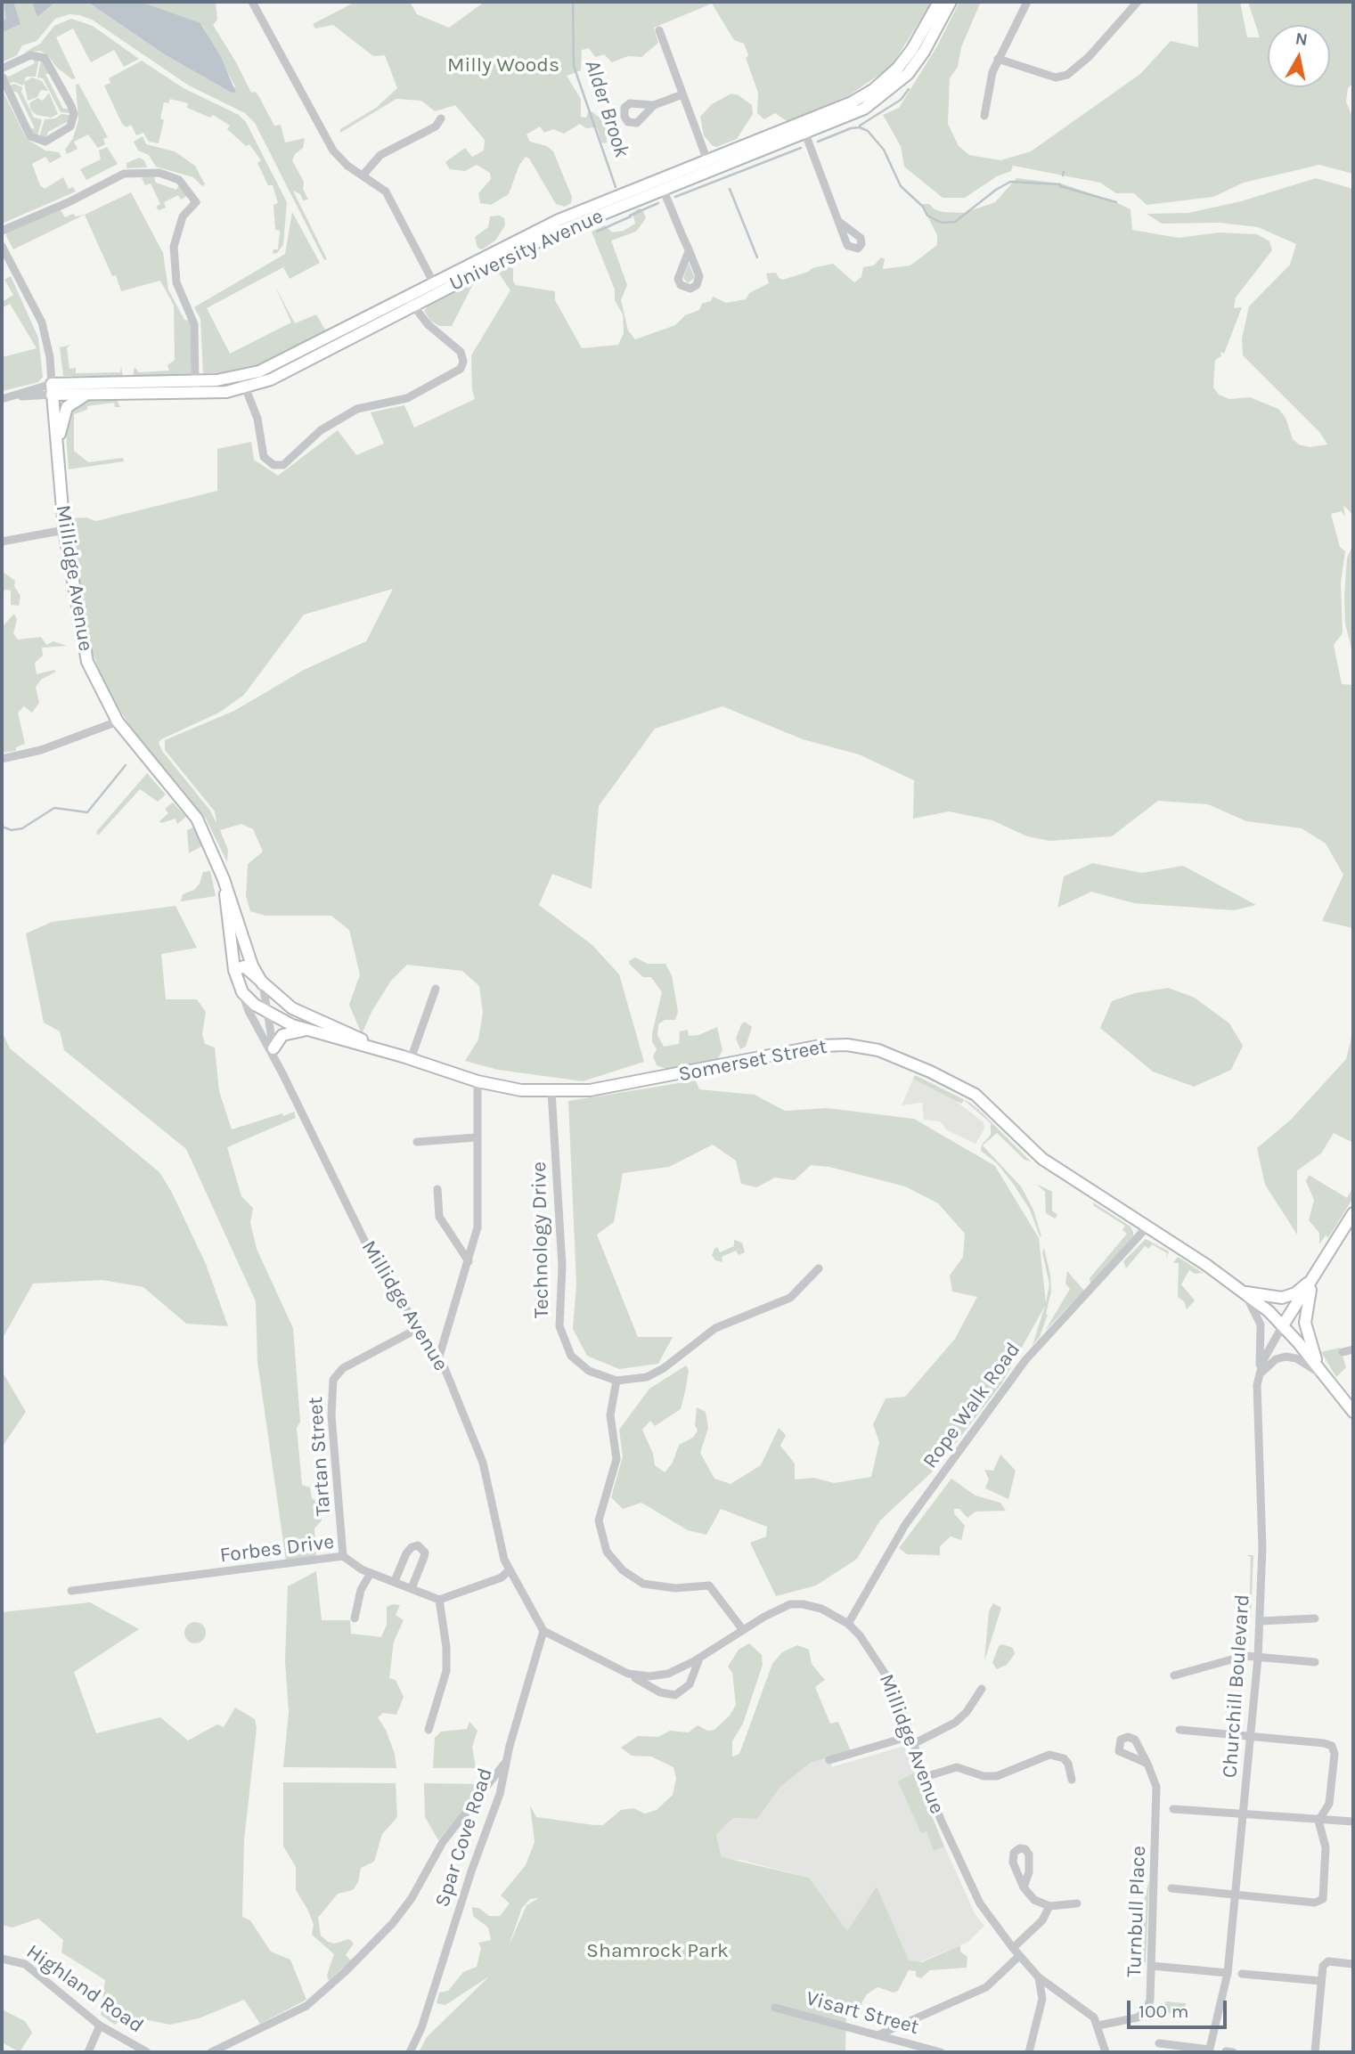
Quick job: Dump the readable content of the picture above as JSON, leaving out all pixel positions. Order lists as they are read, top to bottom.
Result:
{
  "streets": {
    "main road": ["University Avenue", "Millidge Avenue", "Somerset Street"],
    "street": [
      "Technology Drive",
      "Rope Walk Road",
      "Tartan Street",
      "Forbes Drive",
      "Churchill Boulevard",
      "Spar Cove Road",
      "Turnbull Place",
      "Highland Road",
      "Visart Street"
    ]
  },
  "crossings": [
    ["University Avenue", "Millidge Avenue"],
    ["Millidge Avenue", "Somerset Street"],
    ["Millidge Avenue", "Rope Walk Road"],
    ["Millidge Avenue", "Tartan Street"],
    ["Millidge Avenue", "Spar Cove Road"],
    ["Millidge Avenue", "Turnbull Place"],
    ["Somerset Street", "Technology Drive"],
    ["Somerset Street", "Rope Walk Road"],
    ["Somerset Street", "Churchill Boulevard"],
    ["Tartan Street", "Forbes Drive"]
  ],
  "water": ["Alder Brook"],
  "parks": ["Milly Woods", "Shamrock Park"],
  "scale_bar": "100 m",
  "north": "top"
}
